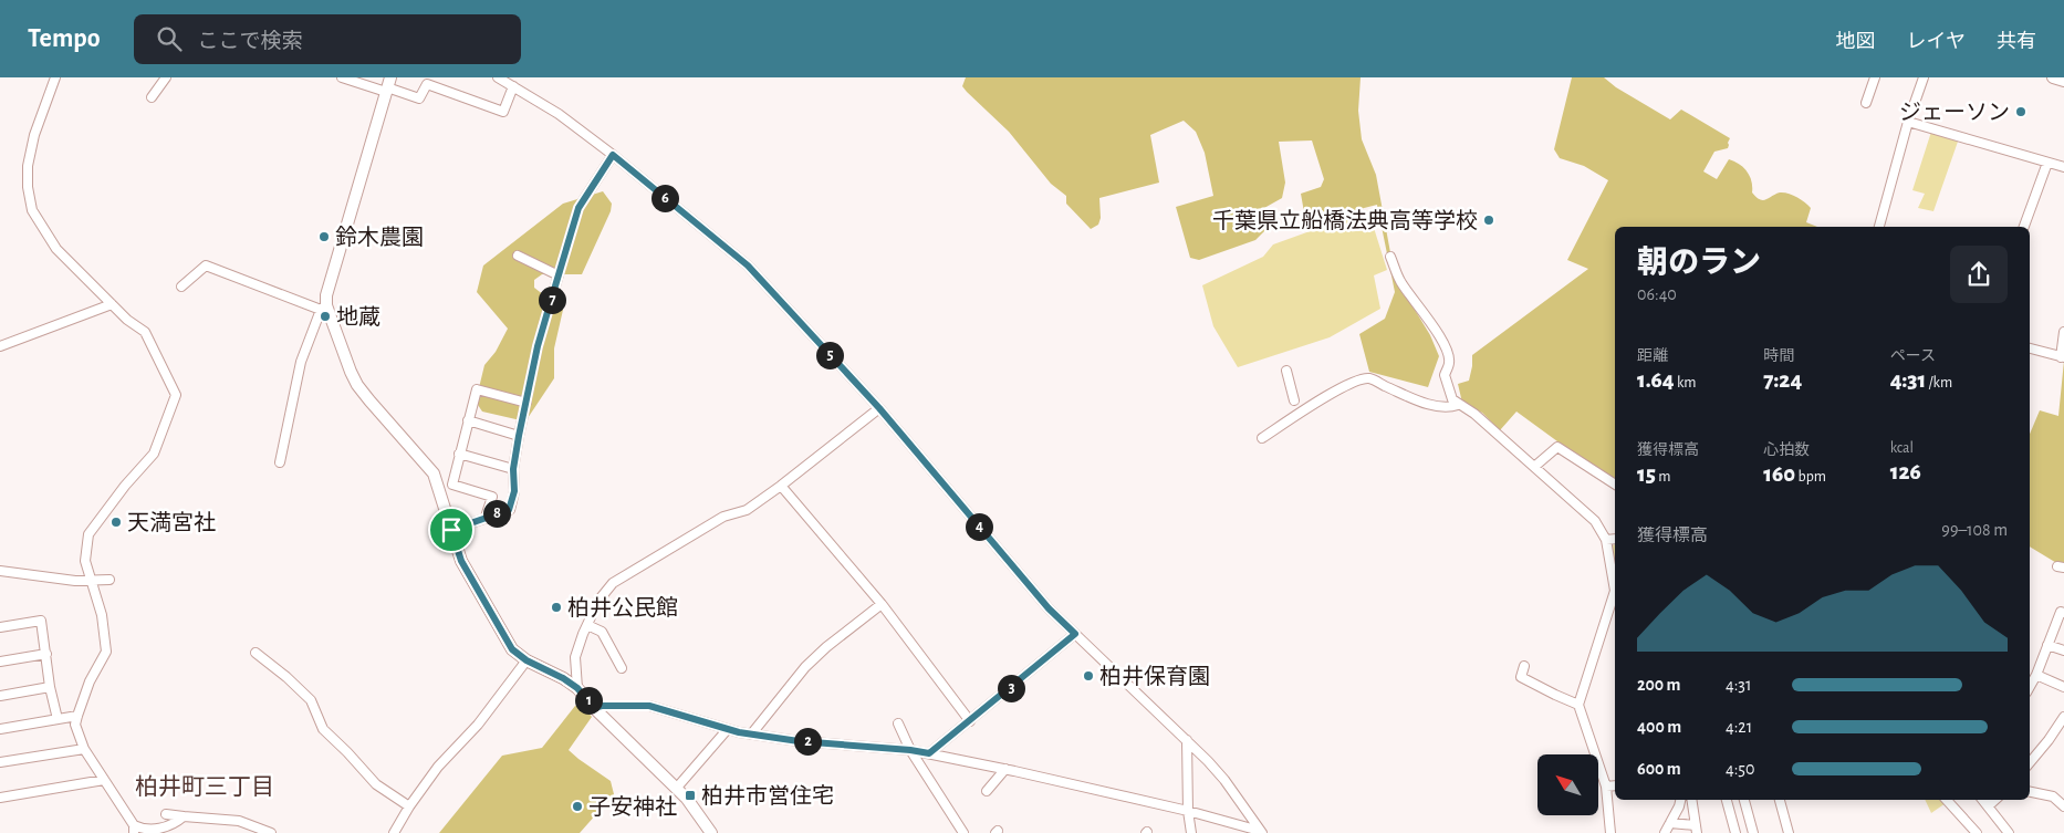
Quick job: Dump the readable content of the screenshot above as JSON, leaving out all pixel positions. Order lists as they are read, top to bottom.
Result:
{
  "districts": ["柏井町三丁目"],
  "places": {
    "other": [
      "ジェーソン",
      "千葉県立船橋法典高等学校",
      "鈴木農園",
      "地蔵",
      "天満宮社",
      "柏井公民館",
      "柏井保育園",
      "子安神社"
    ],
    "transit": ["柏井市営住宅"]
  },
  "north": "top left",
  "page": {
    "header": "Tempo",
    "search": "ここで検索",
    "nav": ["地図", "レイヤ", "共有"],
    "pins": [
      "6",
      "7",
      "5",
      "8",
      "4",
      "3",
      "1",
      "2"
    ],
    "heading": ["朝のラン", "06:40"],
    "stats": [
      ["距離", "1.64 km"],
      ["時間", "7:24"],
      ["ペース", "4:31 /km"],
      ["獲得標高", "15 m"],
      ["心拍数", "160 bpm"],
      ["kcal", "126"]
    ],
    "chart": ["獲得標高", "99–108 m"],
    "list": [
      {
        "name": "200 m",
        "note": "4:31"
      },
      {
        "name": "400 m",
        "note": "4:21"
      },
      {
        "name": "600 m",
        "note": "4:50"
      }
    ]
  }
}
